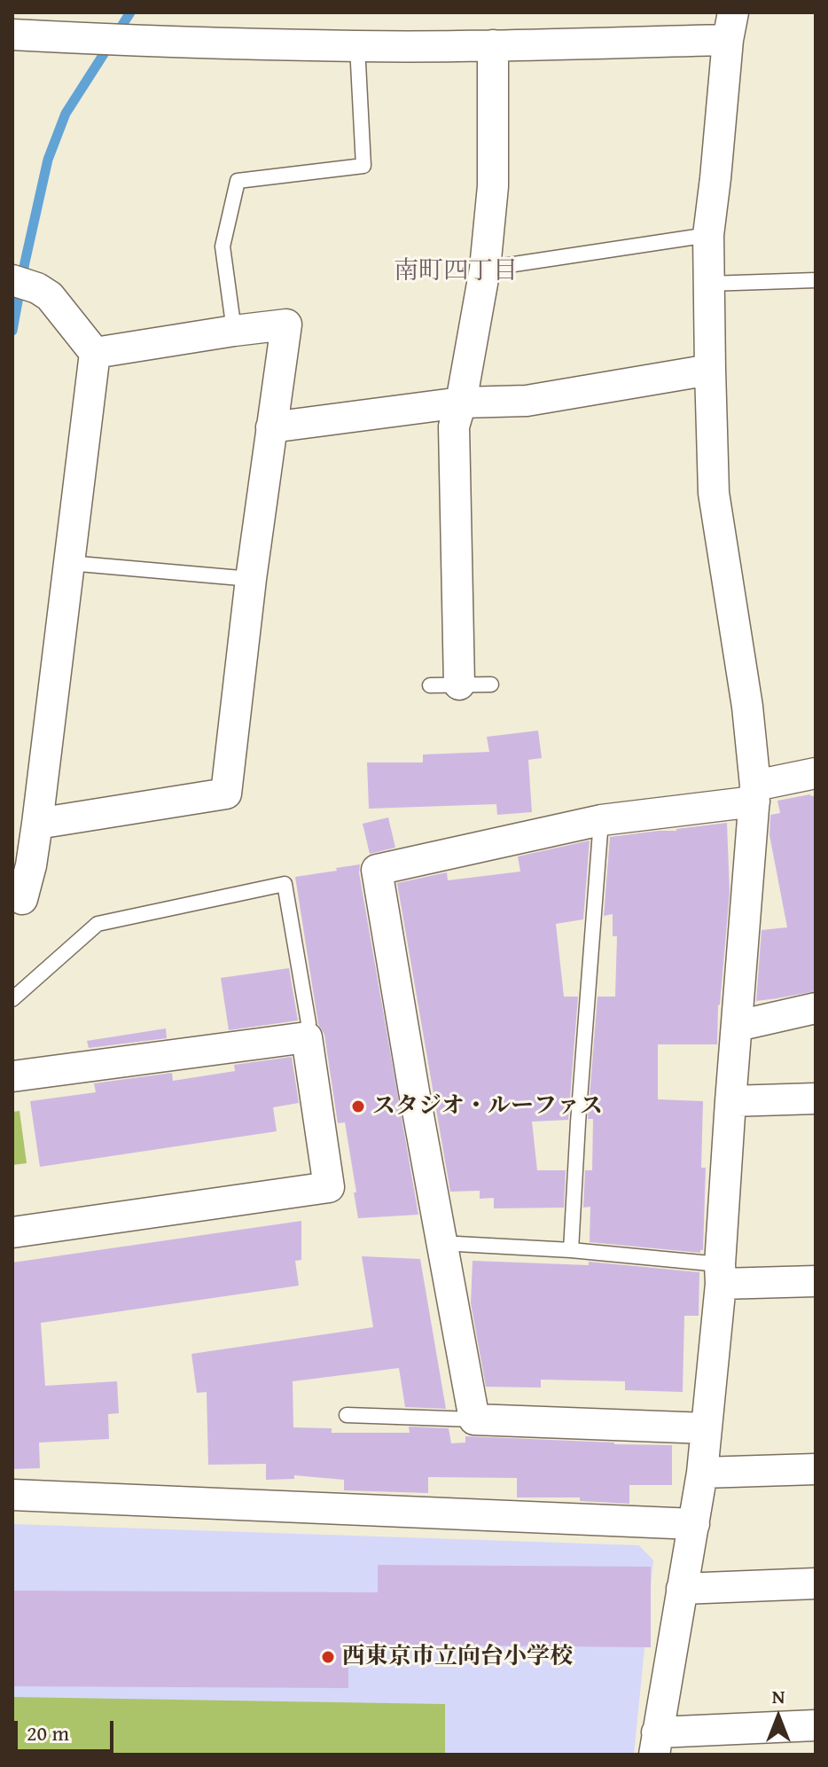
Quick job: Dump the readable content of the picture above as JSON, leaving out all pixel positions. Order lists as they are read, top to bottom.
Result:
{
  "districts": ["南町四丁目"],
  "places": ["スタジオ・ルーファス", "西東京市立向台小学校"],
  "scale_bar": "20 m",
  "north": "top"
}
